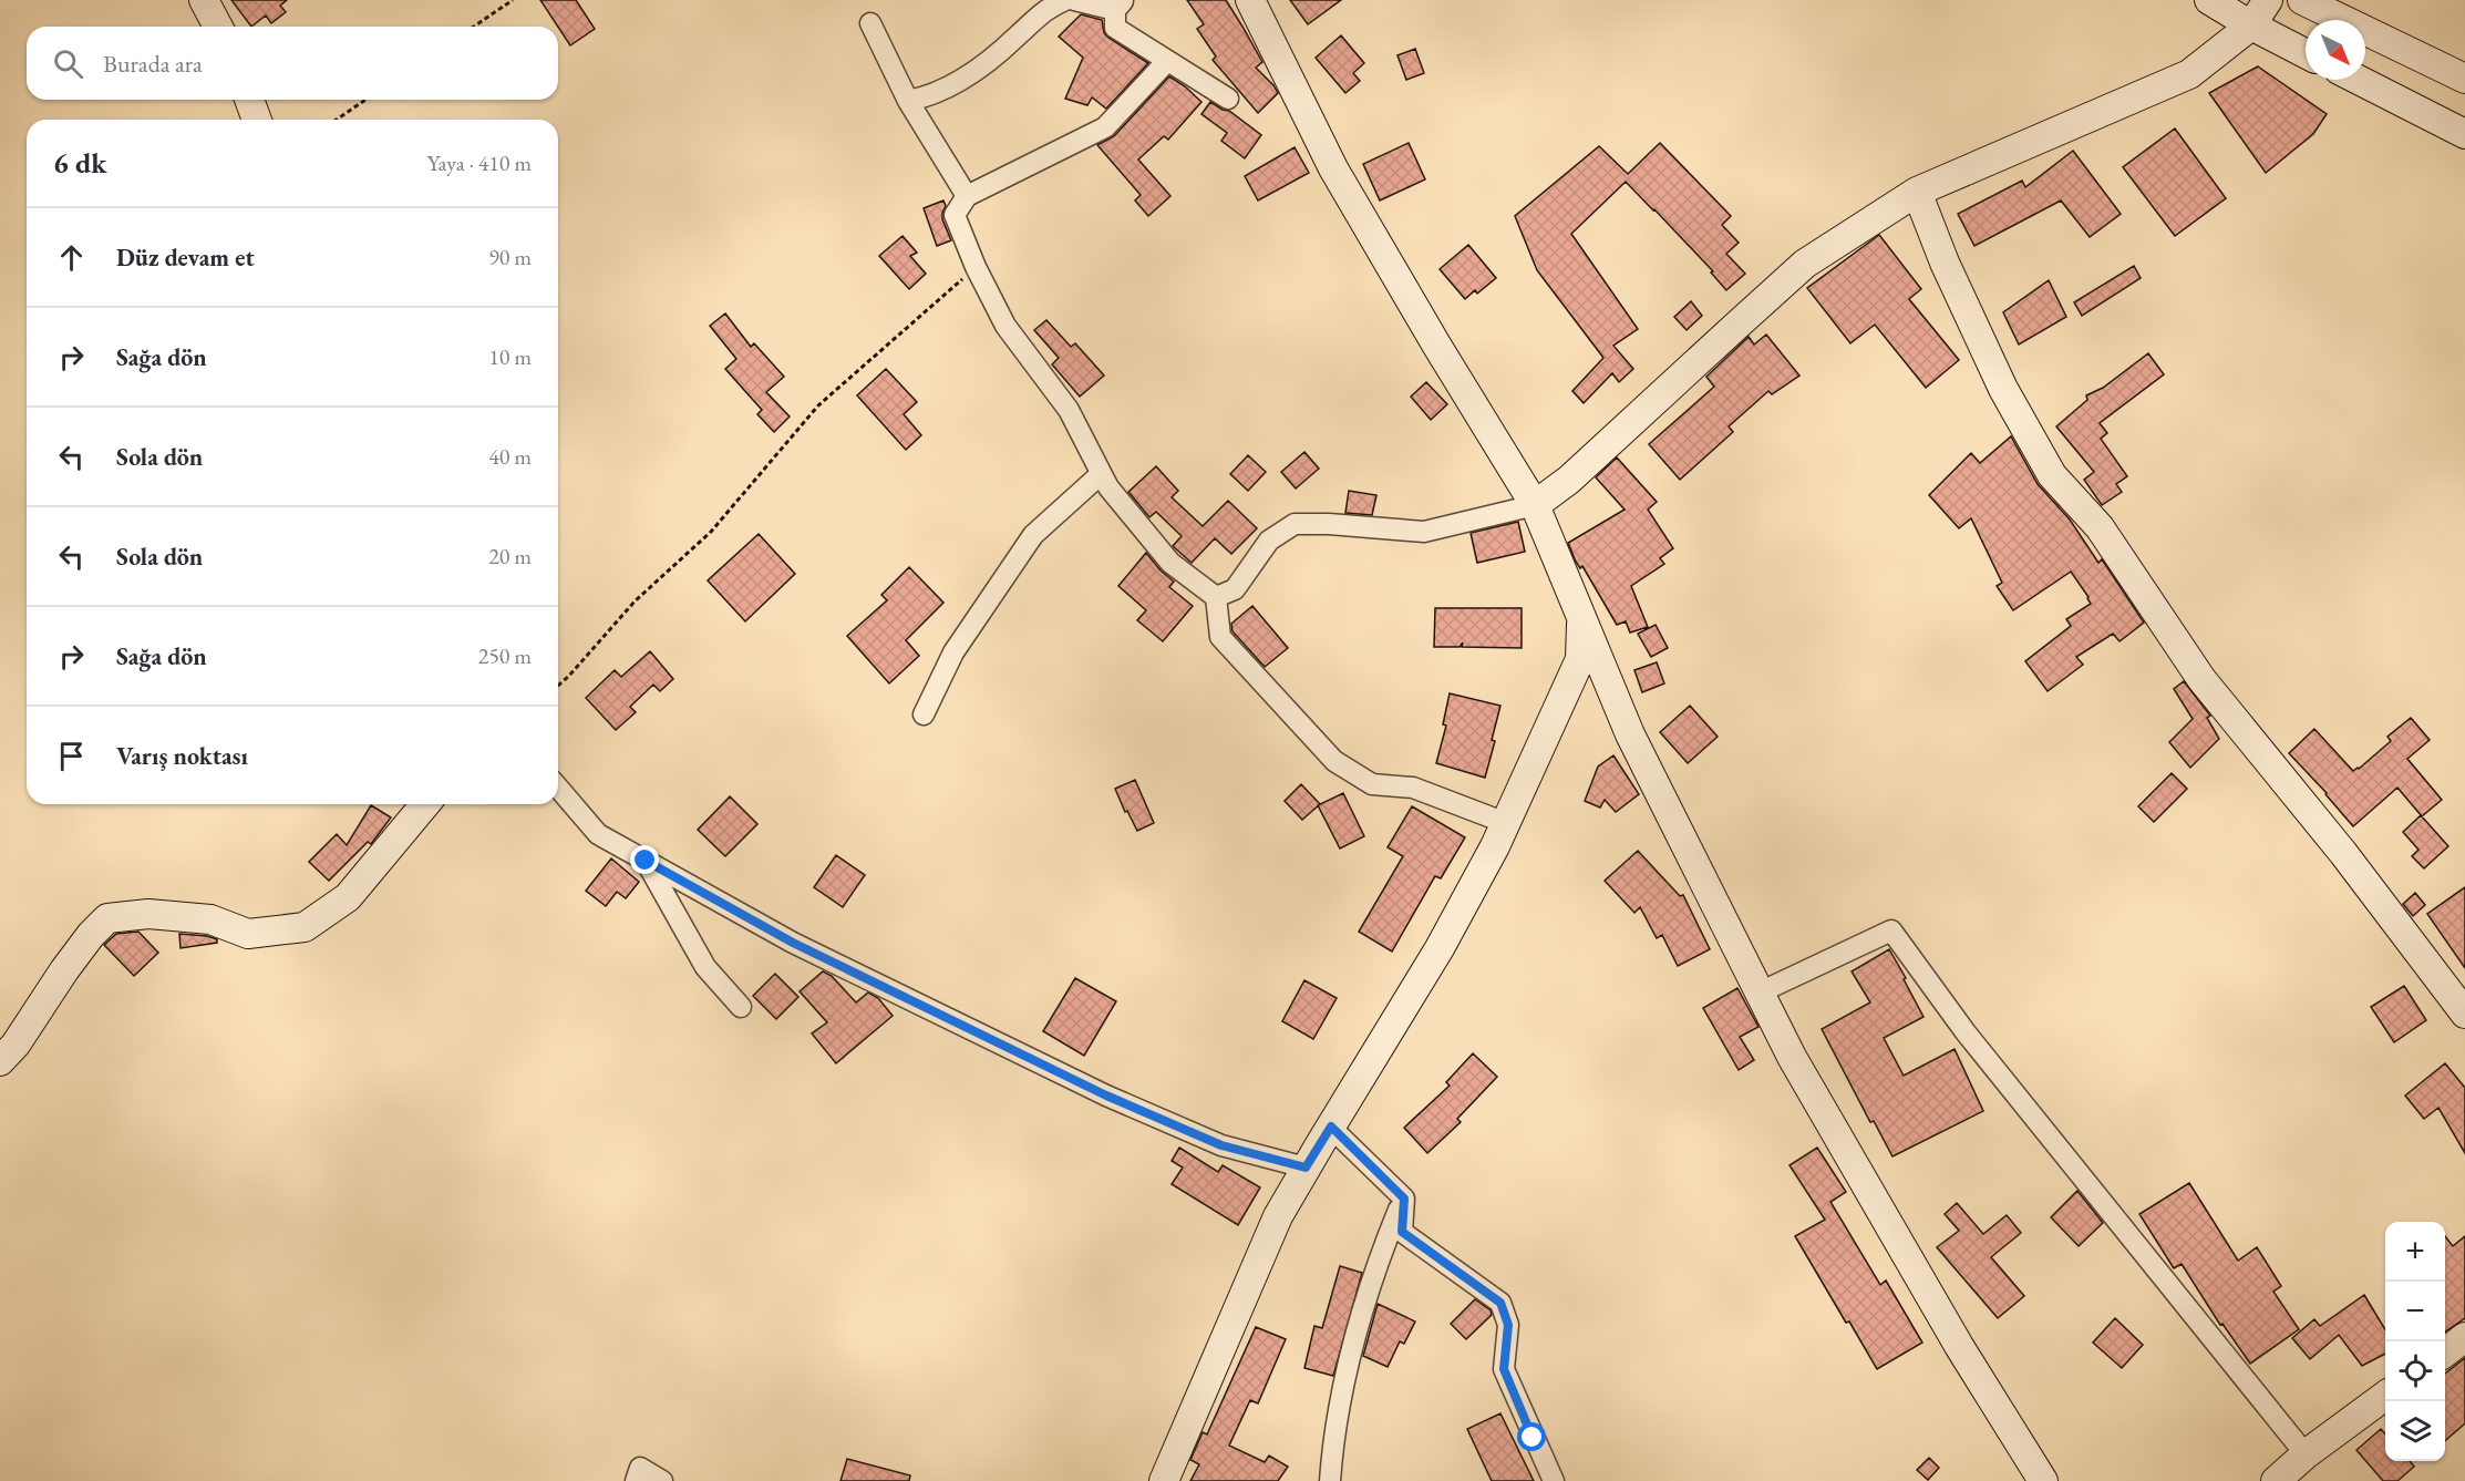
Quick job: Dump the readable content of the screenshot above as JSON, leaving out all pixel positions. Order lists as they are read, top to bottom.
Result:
{
  "north": "bottom right",
  "page": {
    "search": "Burada ara",
    "heading": ["6 dk", "Yaya · 410 m"],
    "list": [
      ["Düz devam et", "90 m"],
      ["Sağa dön", "10 m"],
      ["Sola dön", "40 m"],
      ["Sola dön", "20 m"],
      ["Sağa dön", "250 m"],
      "Varış noktası"
    ],
    "map_buttons": ["+", "−"]
  }
}
